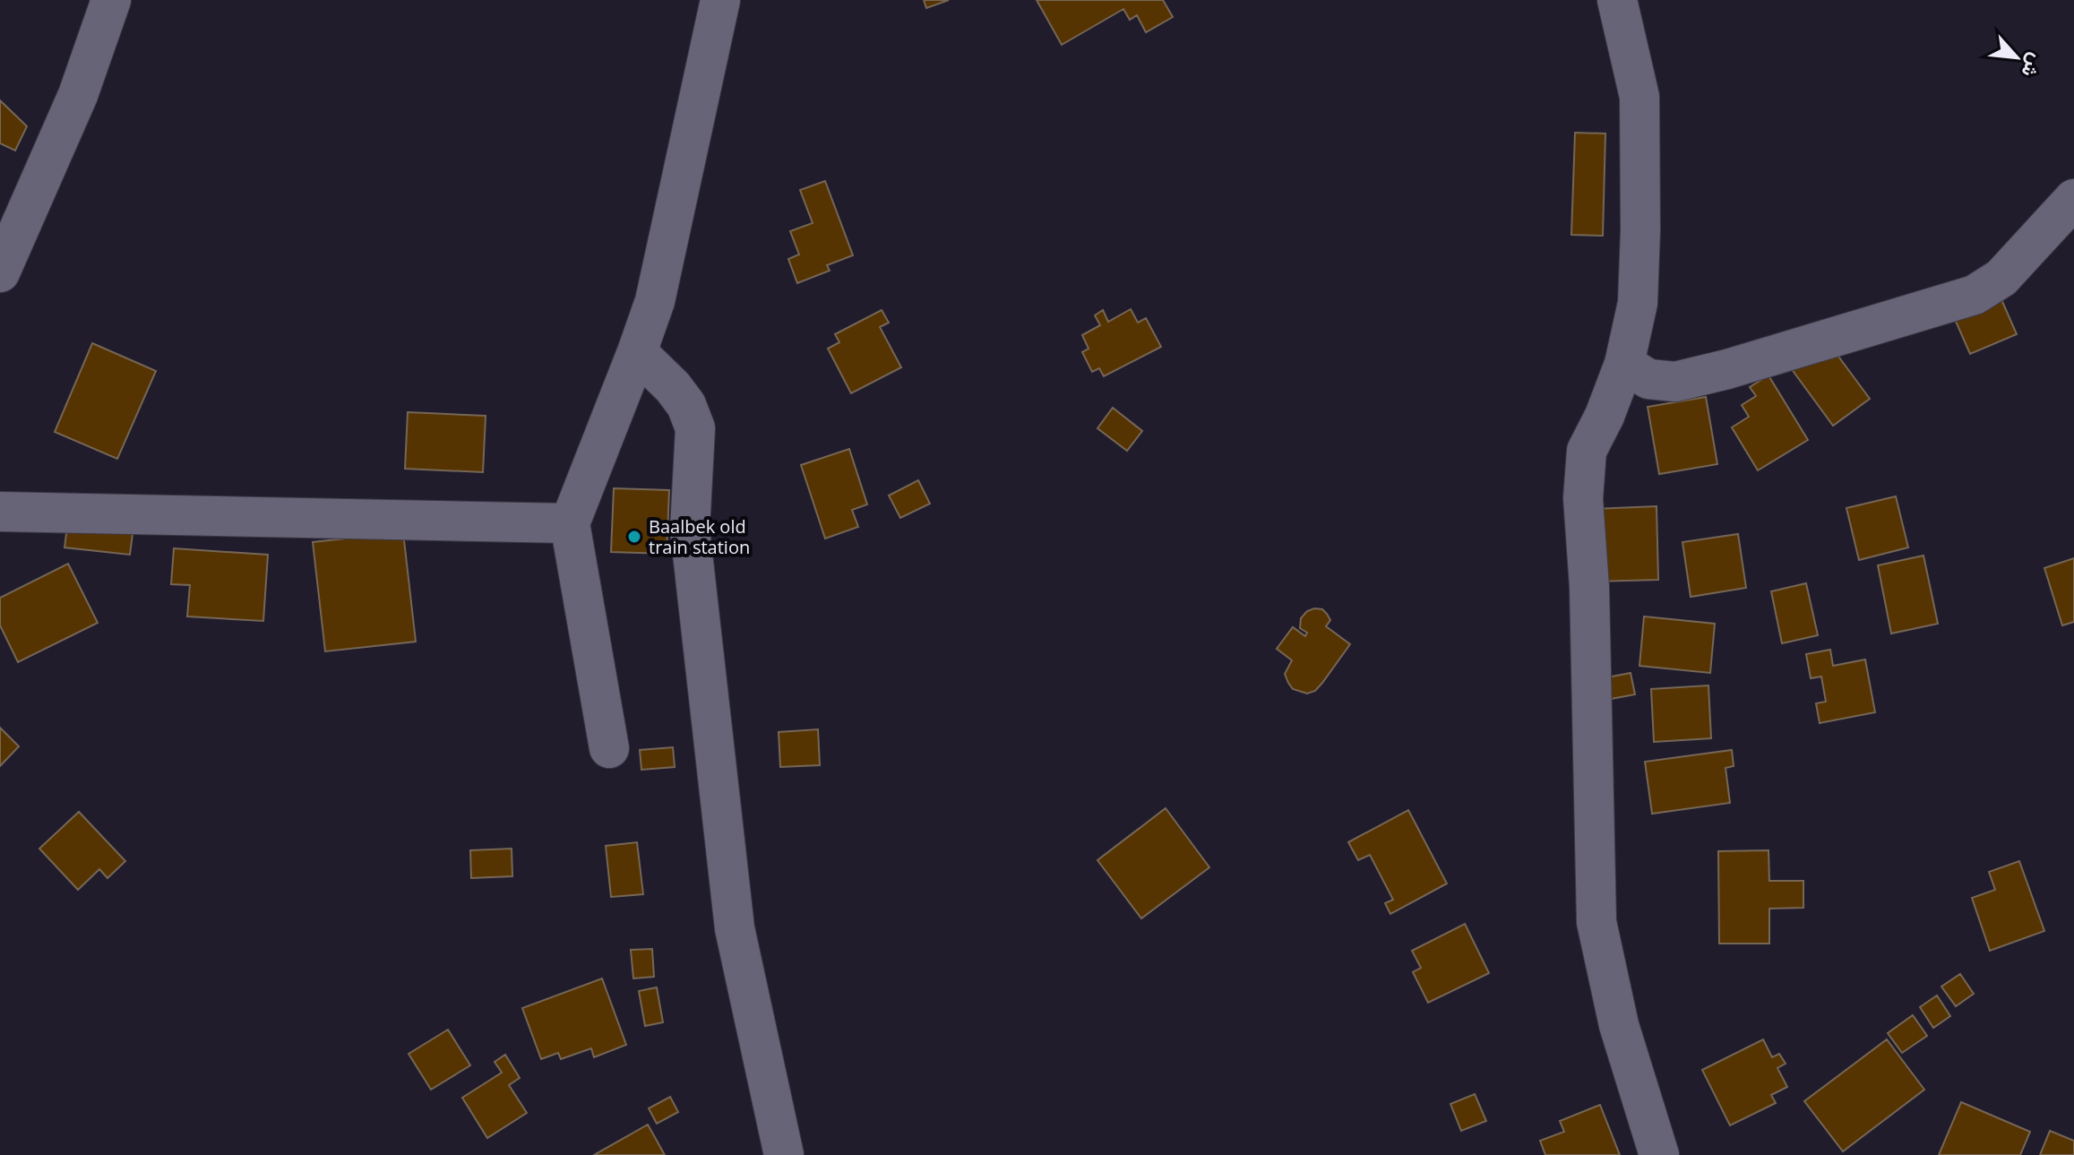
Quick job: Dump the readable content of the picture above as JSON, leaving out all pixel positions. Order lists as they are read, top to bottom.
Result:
{
  "places": ["Baalbek old train station"],
  "north": "bottom right"
}
